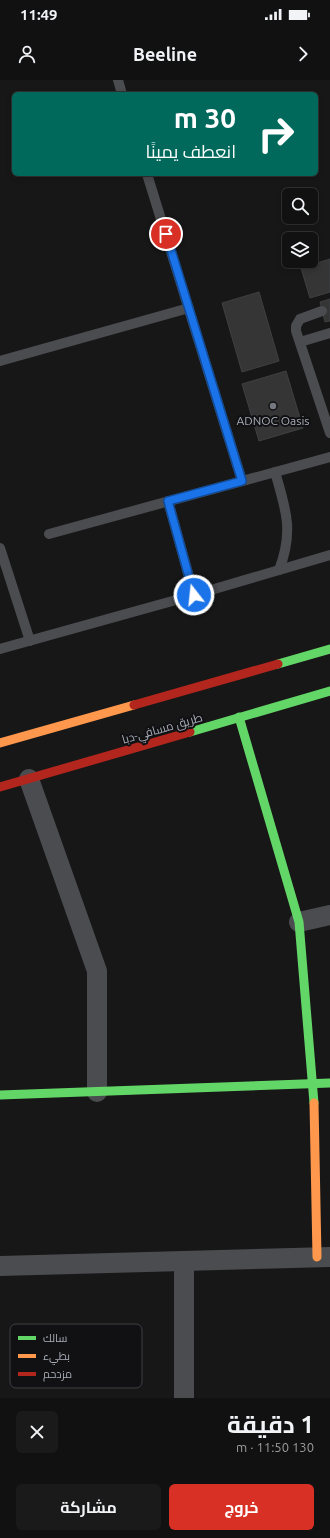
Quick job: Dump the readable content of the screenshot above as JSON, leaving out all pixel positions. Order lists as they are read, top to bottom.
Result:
{
  "streets": {
    "main road": ["طريق مسافي-دبا"]
  },
  "places": ["ADNOC Oasis"],
  "legend": ["سالك", "بطيء", "مزدحم"],
  "page": {
    "status": "11:49",
    "header": "Beeline",
    "turn": ["30 m", "انعطف يمينًا"],
    "heading": ["1 دقيقة", "130 m · 11:50"],
    "buttons": ["خروج", "مشاركة"]
  }
}
